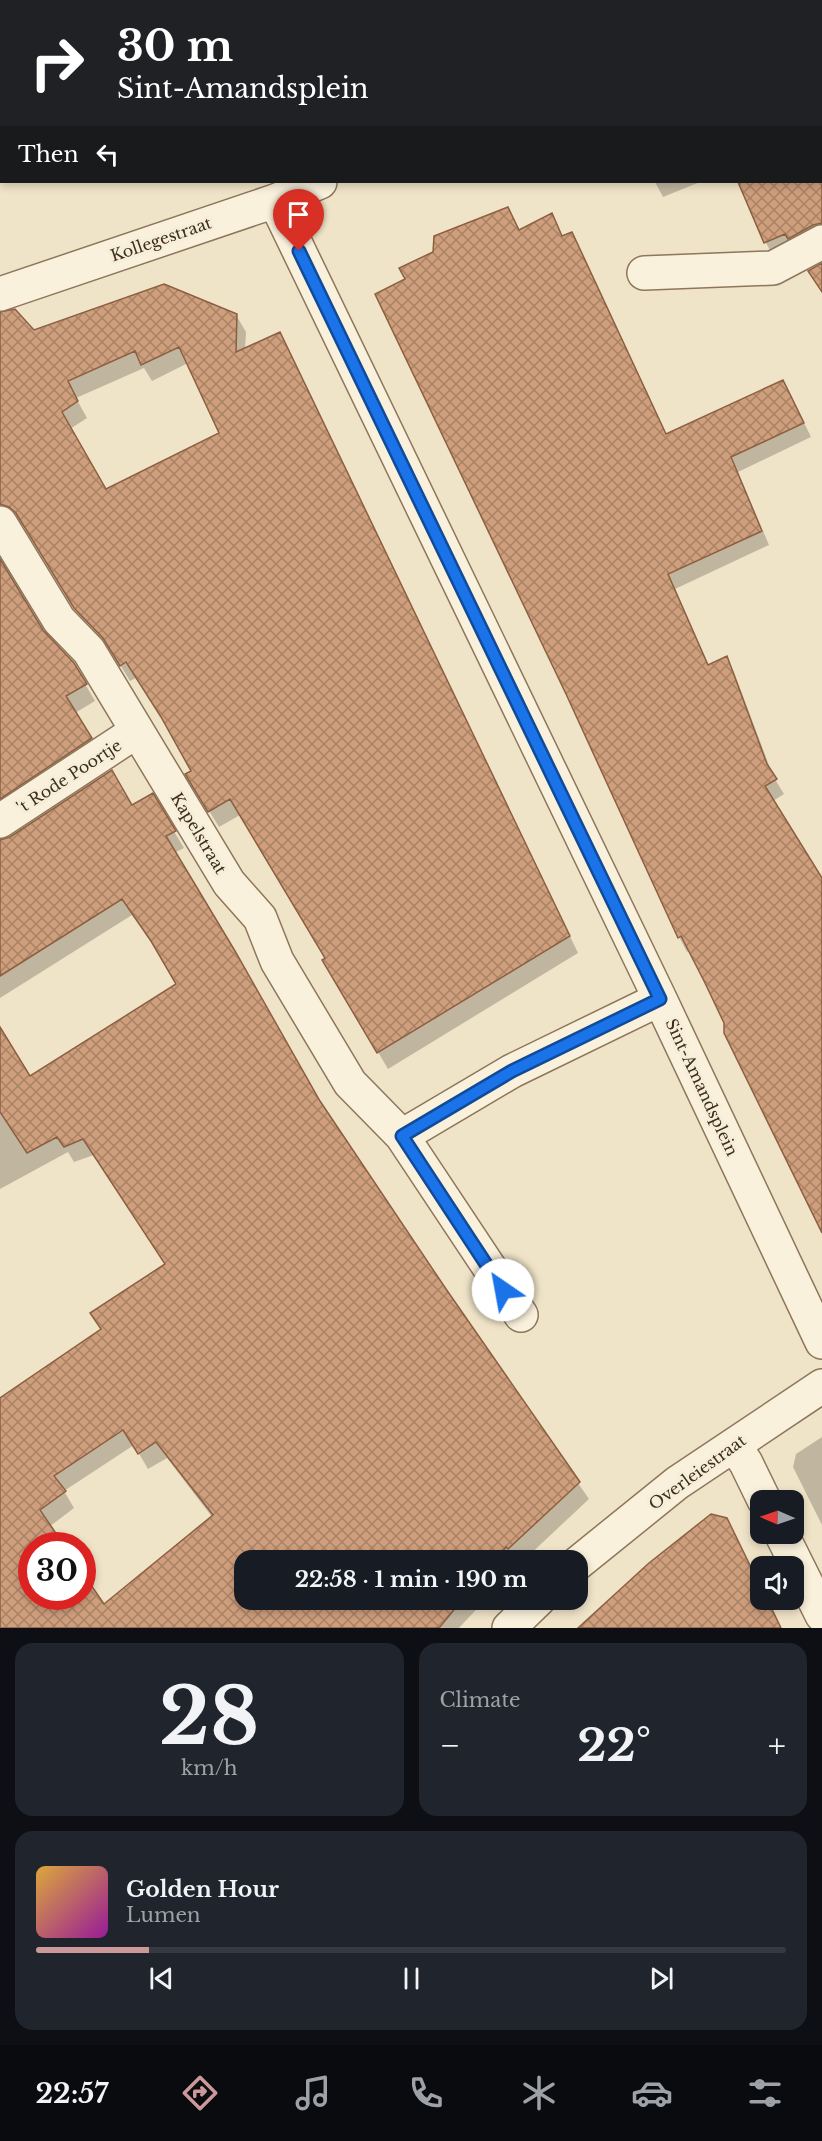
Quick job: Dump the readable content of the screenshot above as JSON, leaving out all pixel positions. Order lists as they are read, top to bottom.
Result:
{
  "streets": {
    "street": [
      "Kollegestraat",
      "'t Rode Poortje",
      "Kapelstraat",
      "Sint-Amandsplein",
      "Overleiestraat"
    ]
  },
  "crossings": [
    ["'t Rode Poortje", "Kapelstraat"],
    ["Kapelstraat", "Sint-Amandsplein"]
  ],
  "north": "left",
  "page": {
    "turn": ["30 m", "Sint-Amandsplein"],
    "then": "Then",
    "limit": "30",
    "trip": "22:58 · 1 min · 190 m",
    "tile": [
      ["28", "km/h"],
      "Climate"
    ],
    "heat": ["−", "22°", "+"],
    "song": ["Golden Hour", "Lumen"],
    "tabs": "22:57"
  }
}
